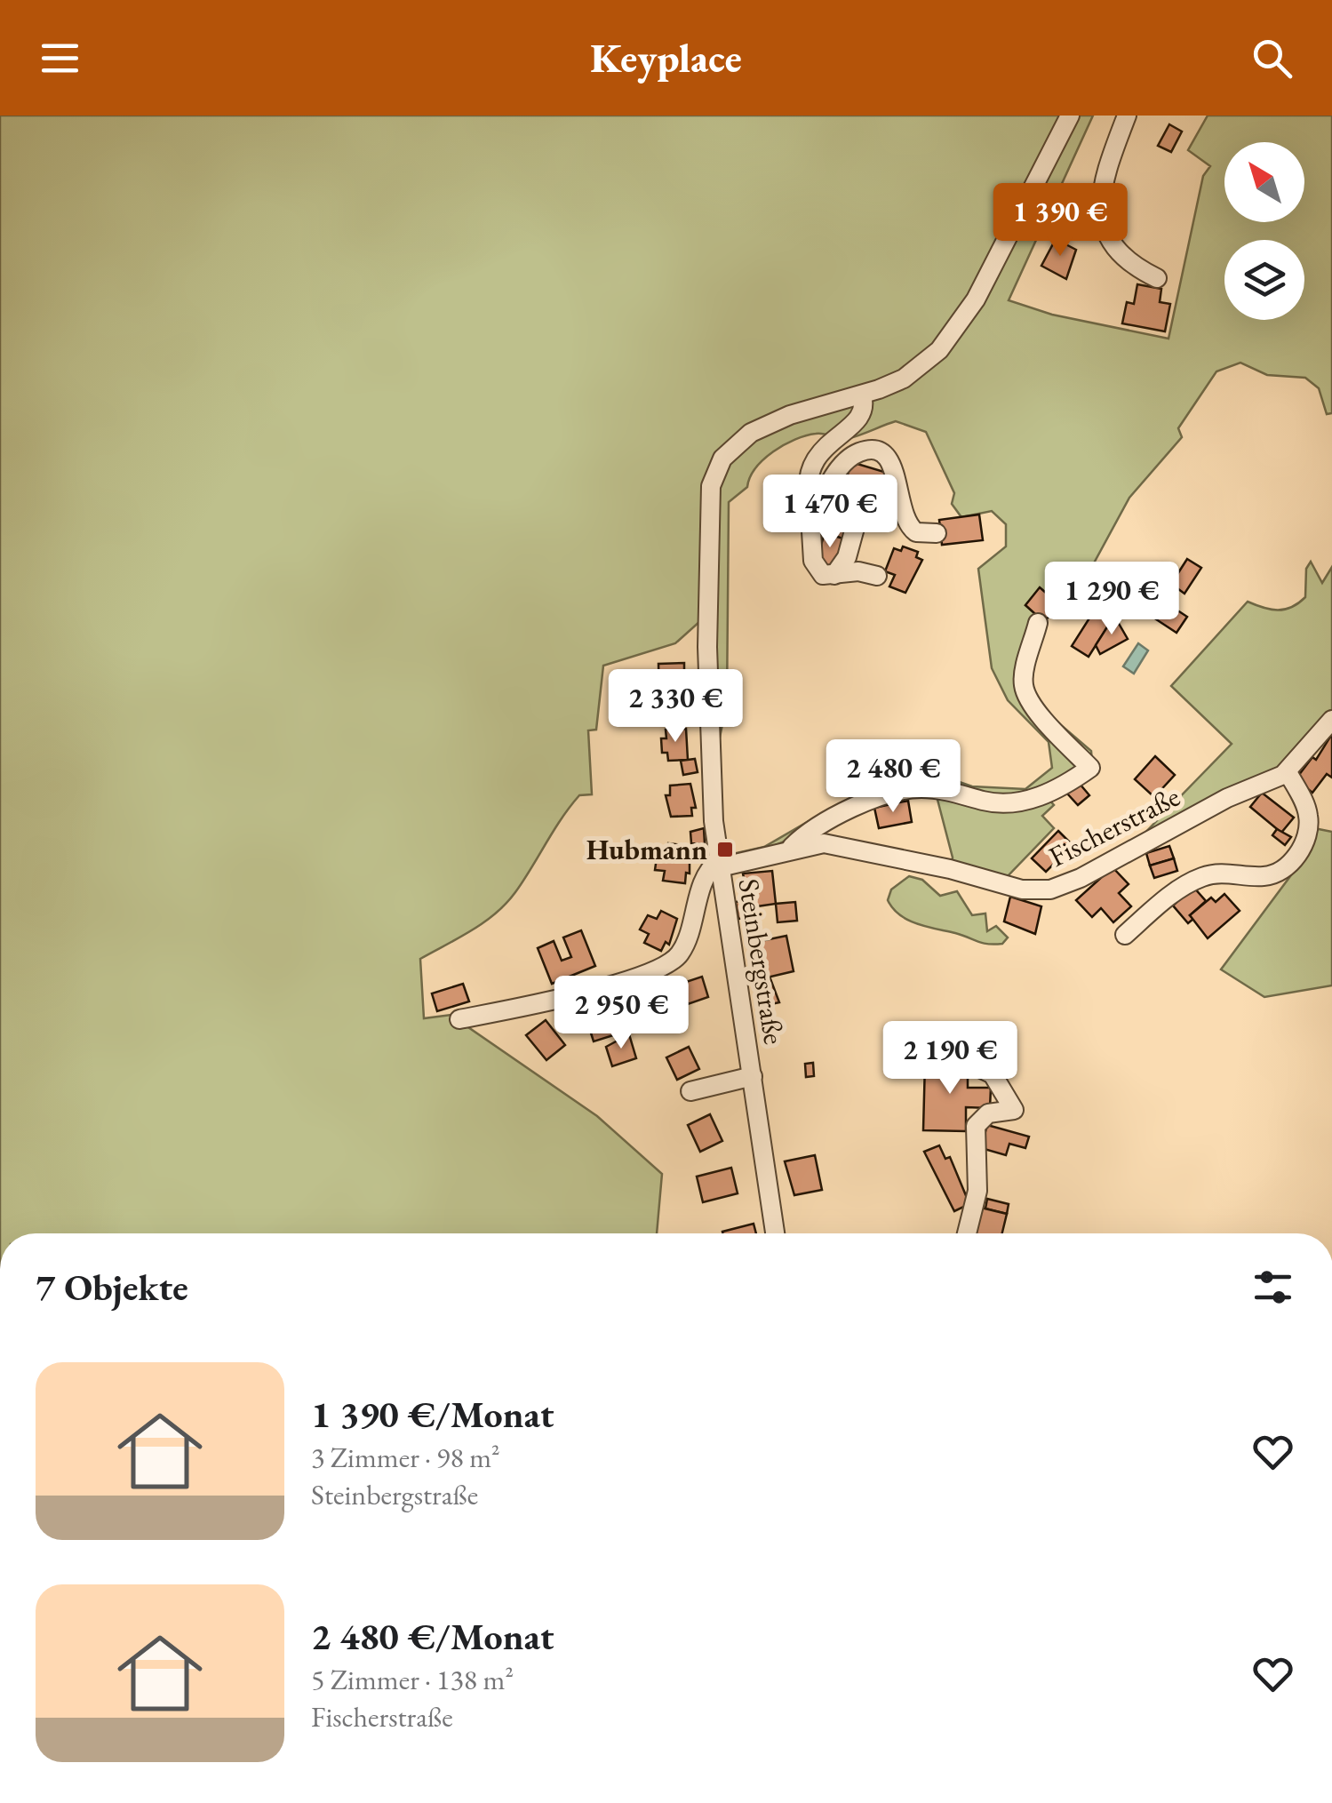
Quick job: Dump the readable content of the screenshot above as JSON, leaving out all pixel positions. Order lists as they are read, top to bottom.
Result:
{
  "streets": {
    "street": ["Fischerstraße", "Steinbergstraße"]
  },
  "crossings": [
    ["Fischerstraße", "Steinbergstraße"]
  ],
  "places": {
    "transit": ["Hubmann"]
  },
  "north": "top left",
  "page": {
    "header": "Keyplace",
    "price": [
      "1 390 €",
      "1 470 €",
      "1 290 €",
      "2 330 €",
      "2 480 €",
      "2 950 €",
      "2 190 €"
    ],
    "heading": "7 Objekte",
    "list": [
      {
        "name": "1 390 €/Monat",
        "note": "3 Zimmer · 98 m² · Steinbergstraße"
      },
      {
        "name": "2 480 €/Monat",
        "note": "5 Zimmer · 138 m² · Fischerstraße"
      }
    ]
  }
}
